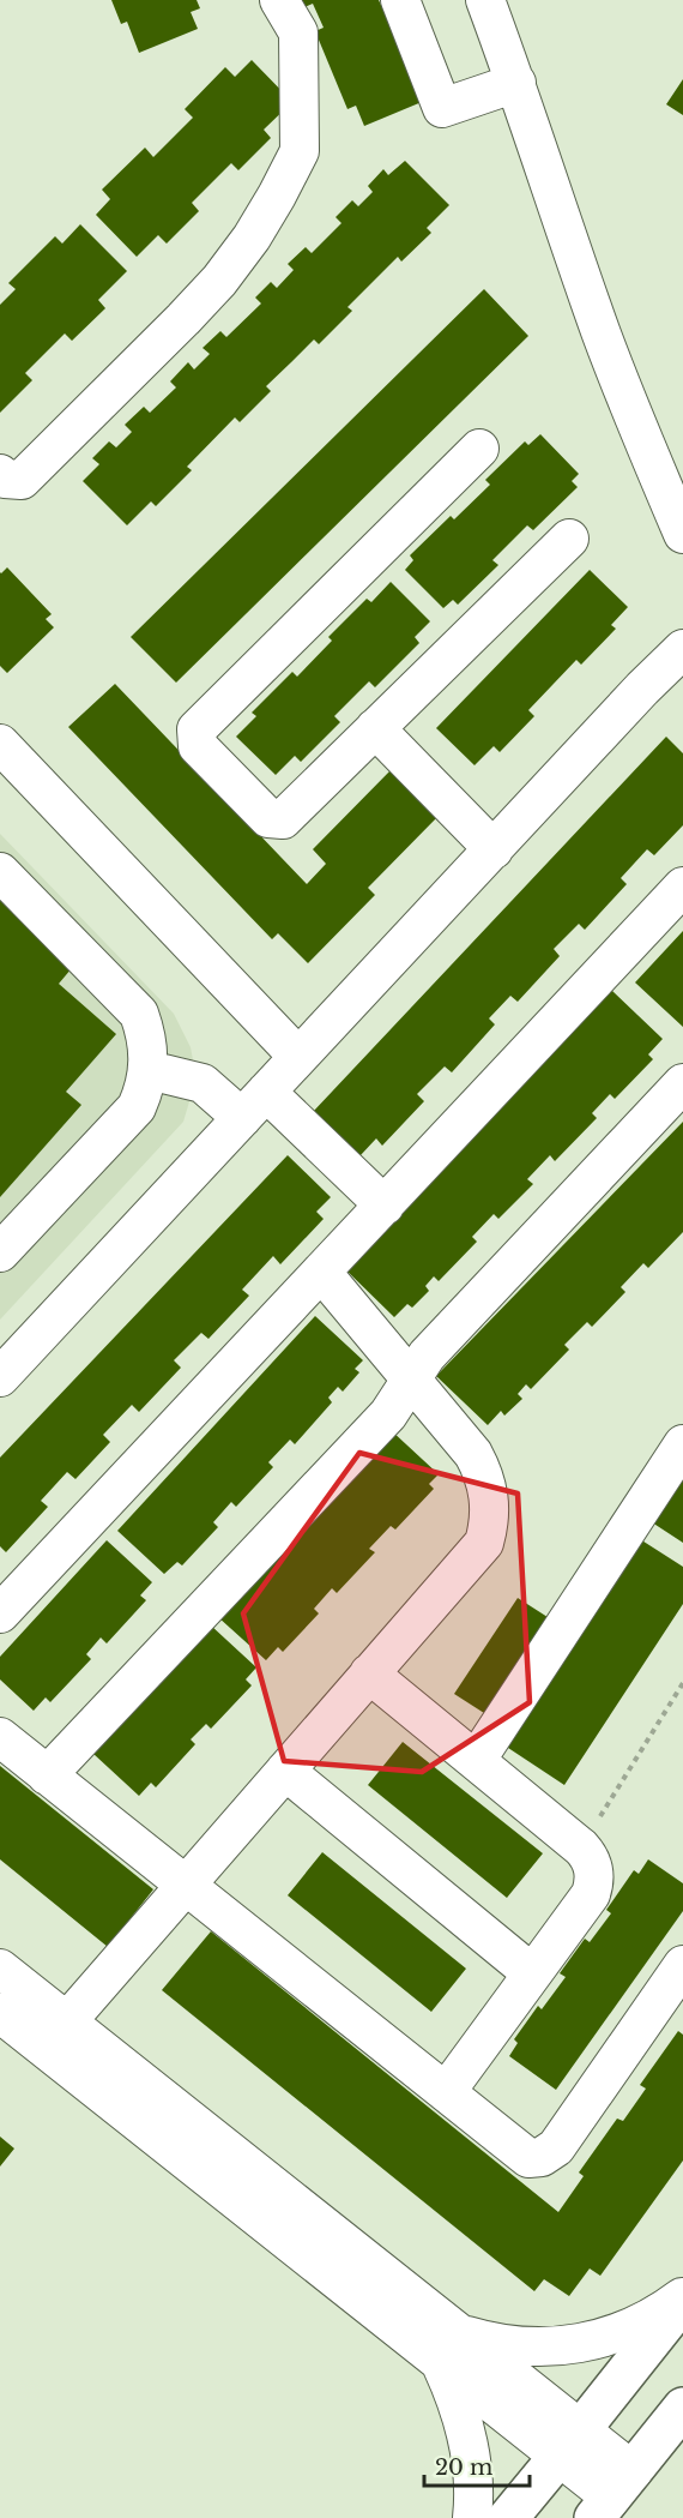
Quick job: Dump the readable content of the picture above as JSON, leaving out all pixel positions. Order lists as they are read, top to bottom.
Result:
{
  "scale_bar": "20 m"
}
